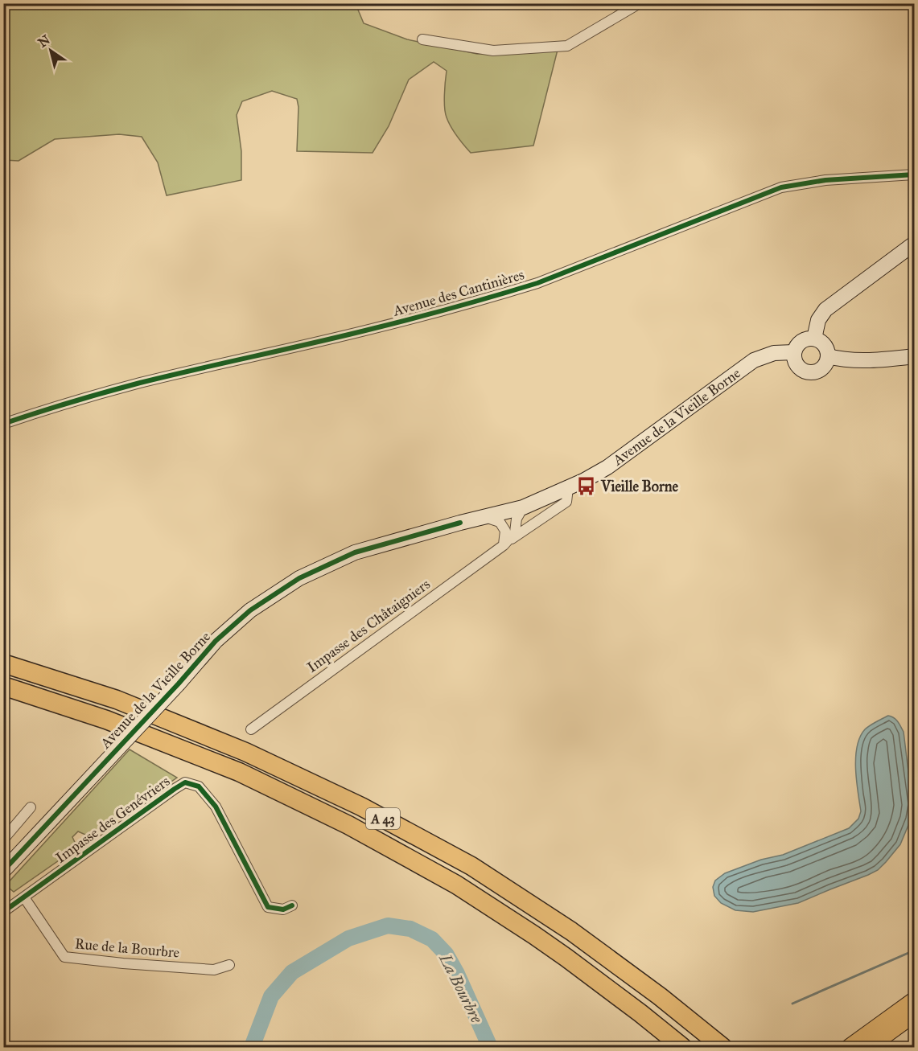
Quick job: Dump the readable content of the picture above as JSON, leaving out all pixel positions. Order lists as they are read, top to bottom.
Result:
{
  "streets": {
    "highway": ["A 43"],
    "main road": ["Avenue de la Vieille Borne"],
    "street": [
      "Avenue des Cantinières",
      "Impasse des Châtaigniers",
      "Impasse des Genévriers",
      "Rue de la Bourbre"
    ]
  },
  "crossings": [
    ["Avenue de la Vieille Borne", "Impasse des Châtaigniers"],
    ["Impasse des Genévriers", "Rue de la Bourbre"]
  ],
  "water": ["La Bourbre"],
  "places": {
    "bus stop": ["Vieille Borne"]
  },
  "north": "top left"
}
